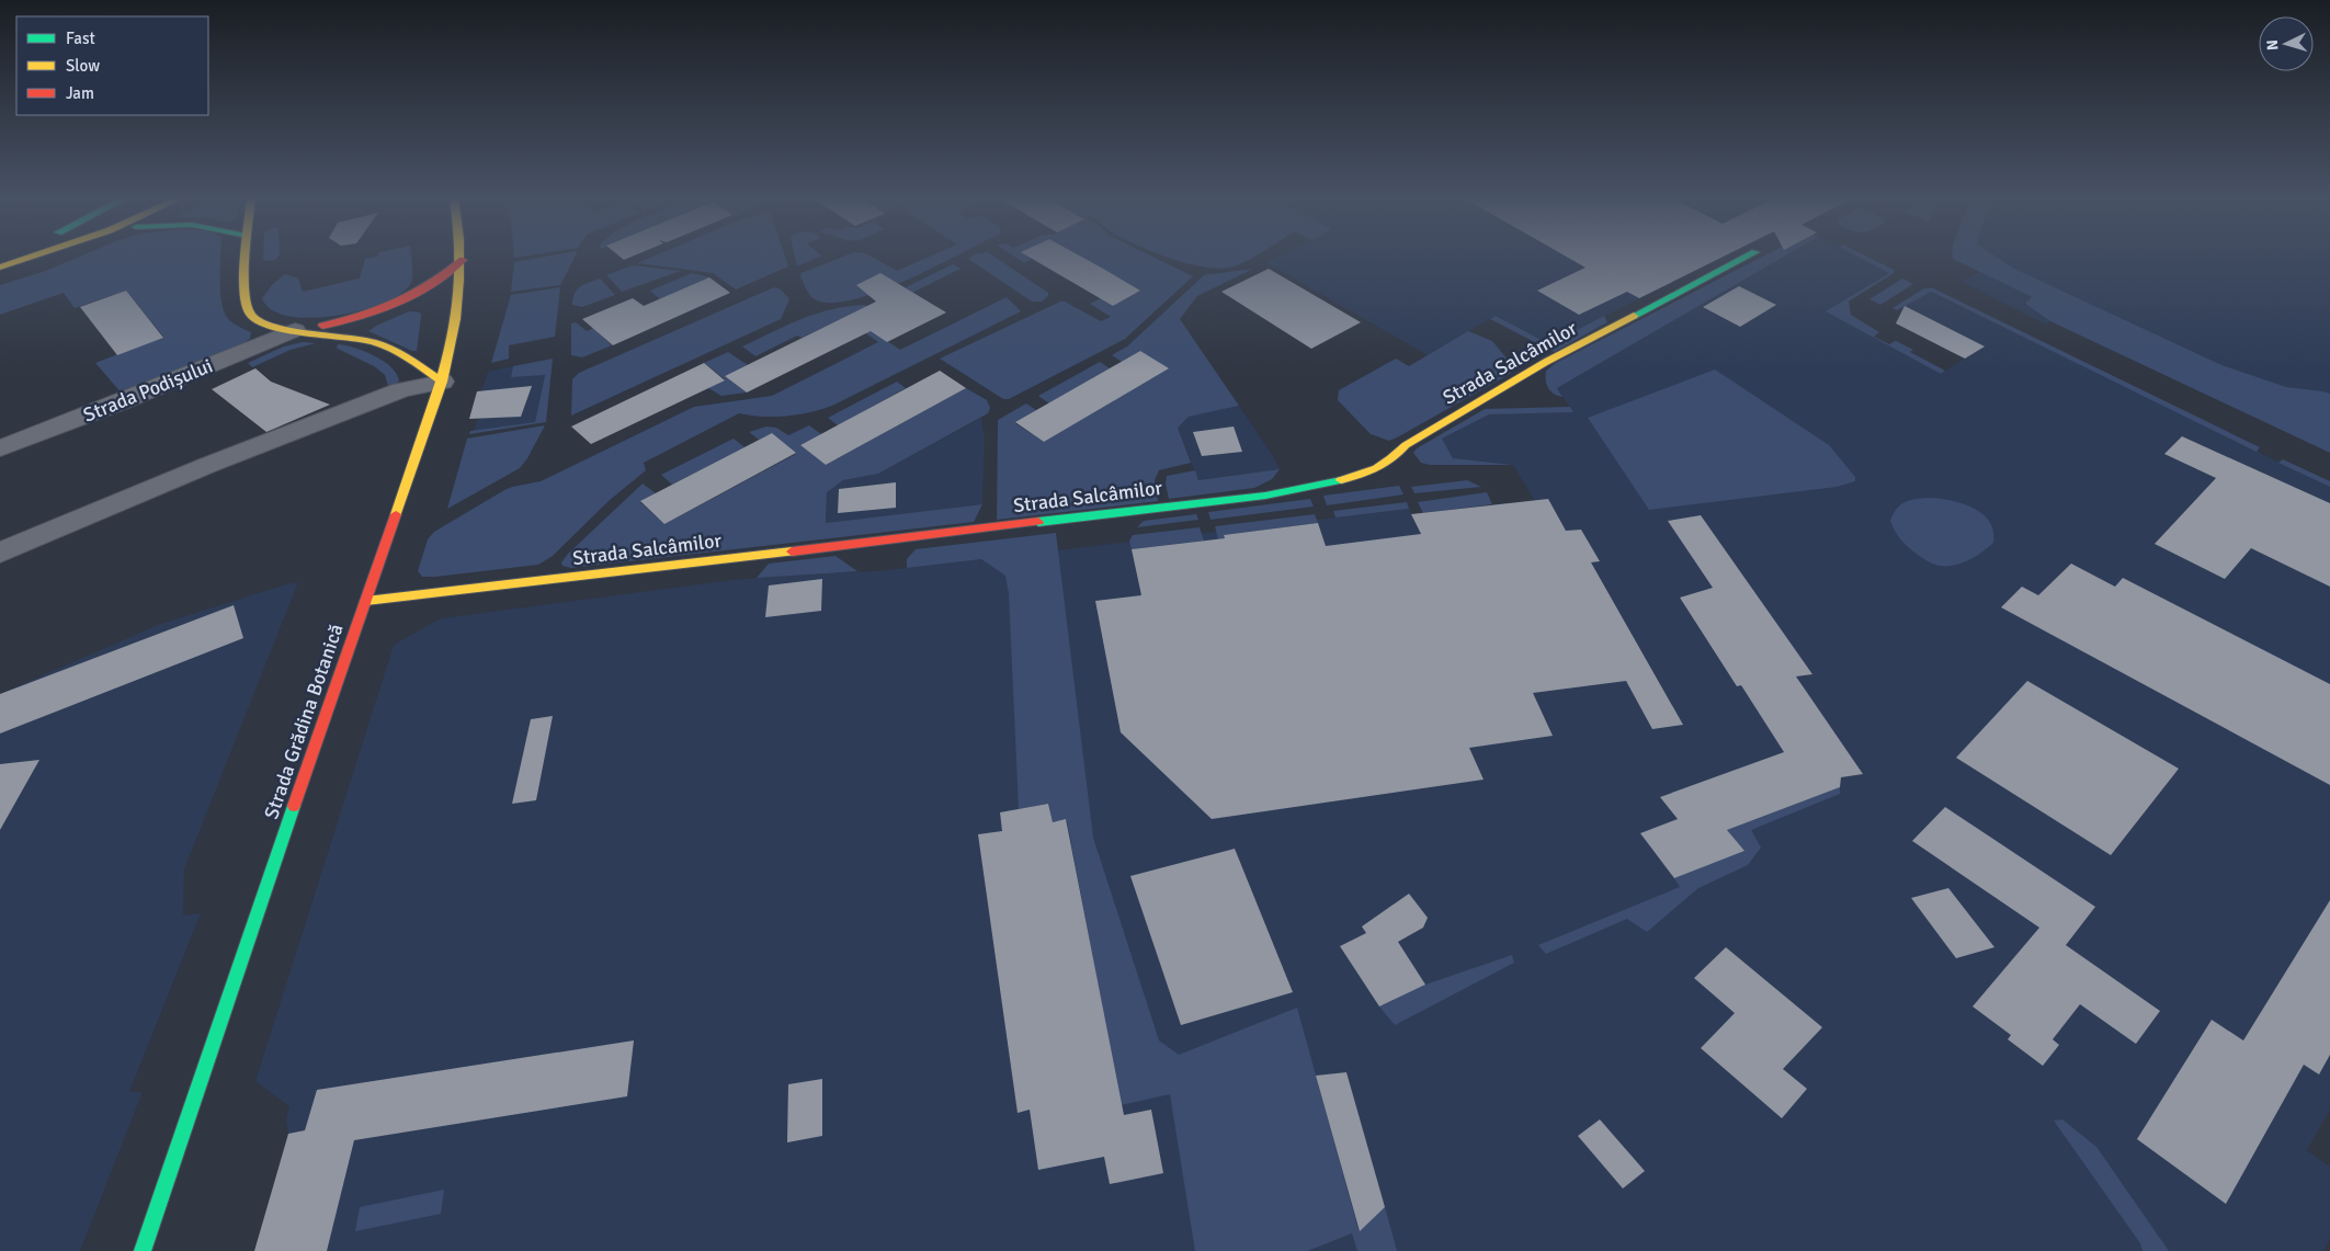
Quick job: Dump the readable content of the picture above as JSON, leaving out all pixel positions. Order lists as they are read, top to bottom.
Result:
{
  "streets": {
    "main road": ["Strada Salcâmilor", "Strada Grădina Botanică"],
    "street": ["Strada Podișului"]
  },
  "crossings": [
    ["Strada Salcâmilor", "Strada Grădina Botanică"]
  ],
  "legend": ["Fast", "Slow", "Jam"],
  "north": "left"
}
